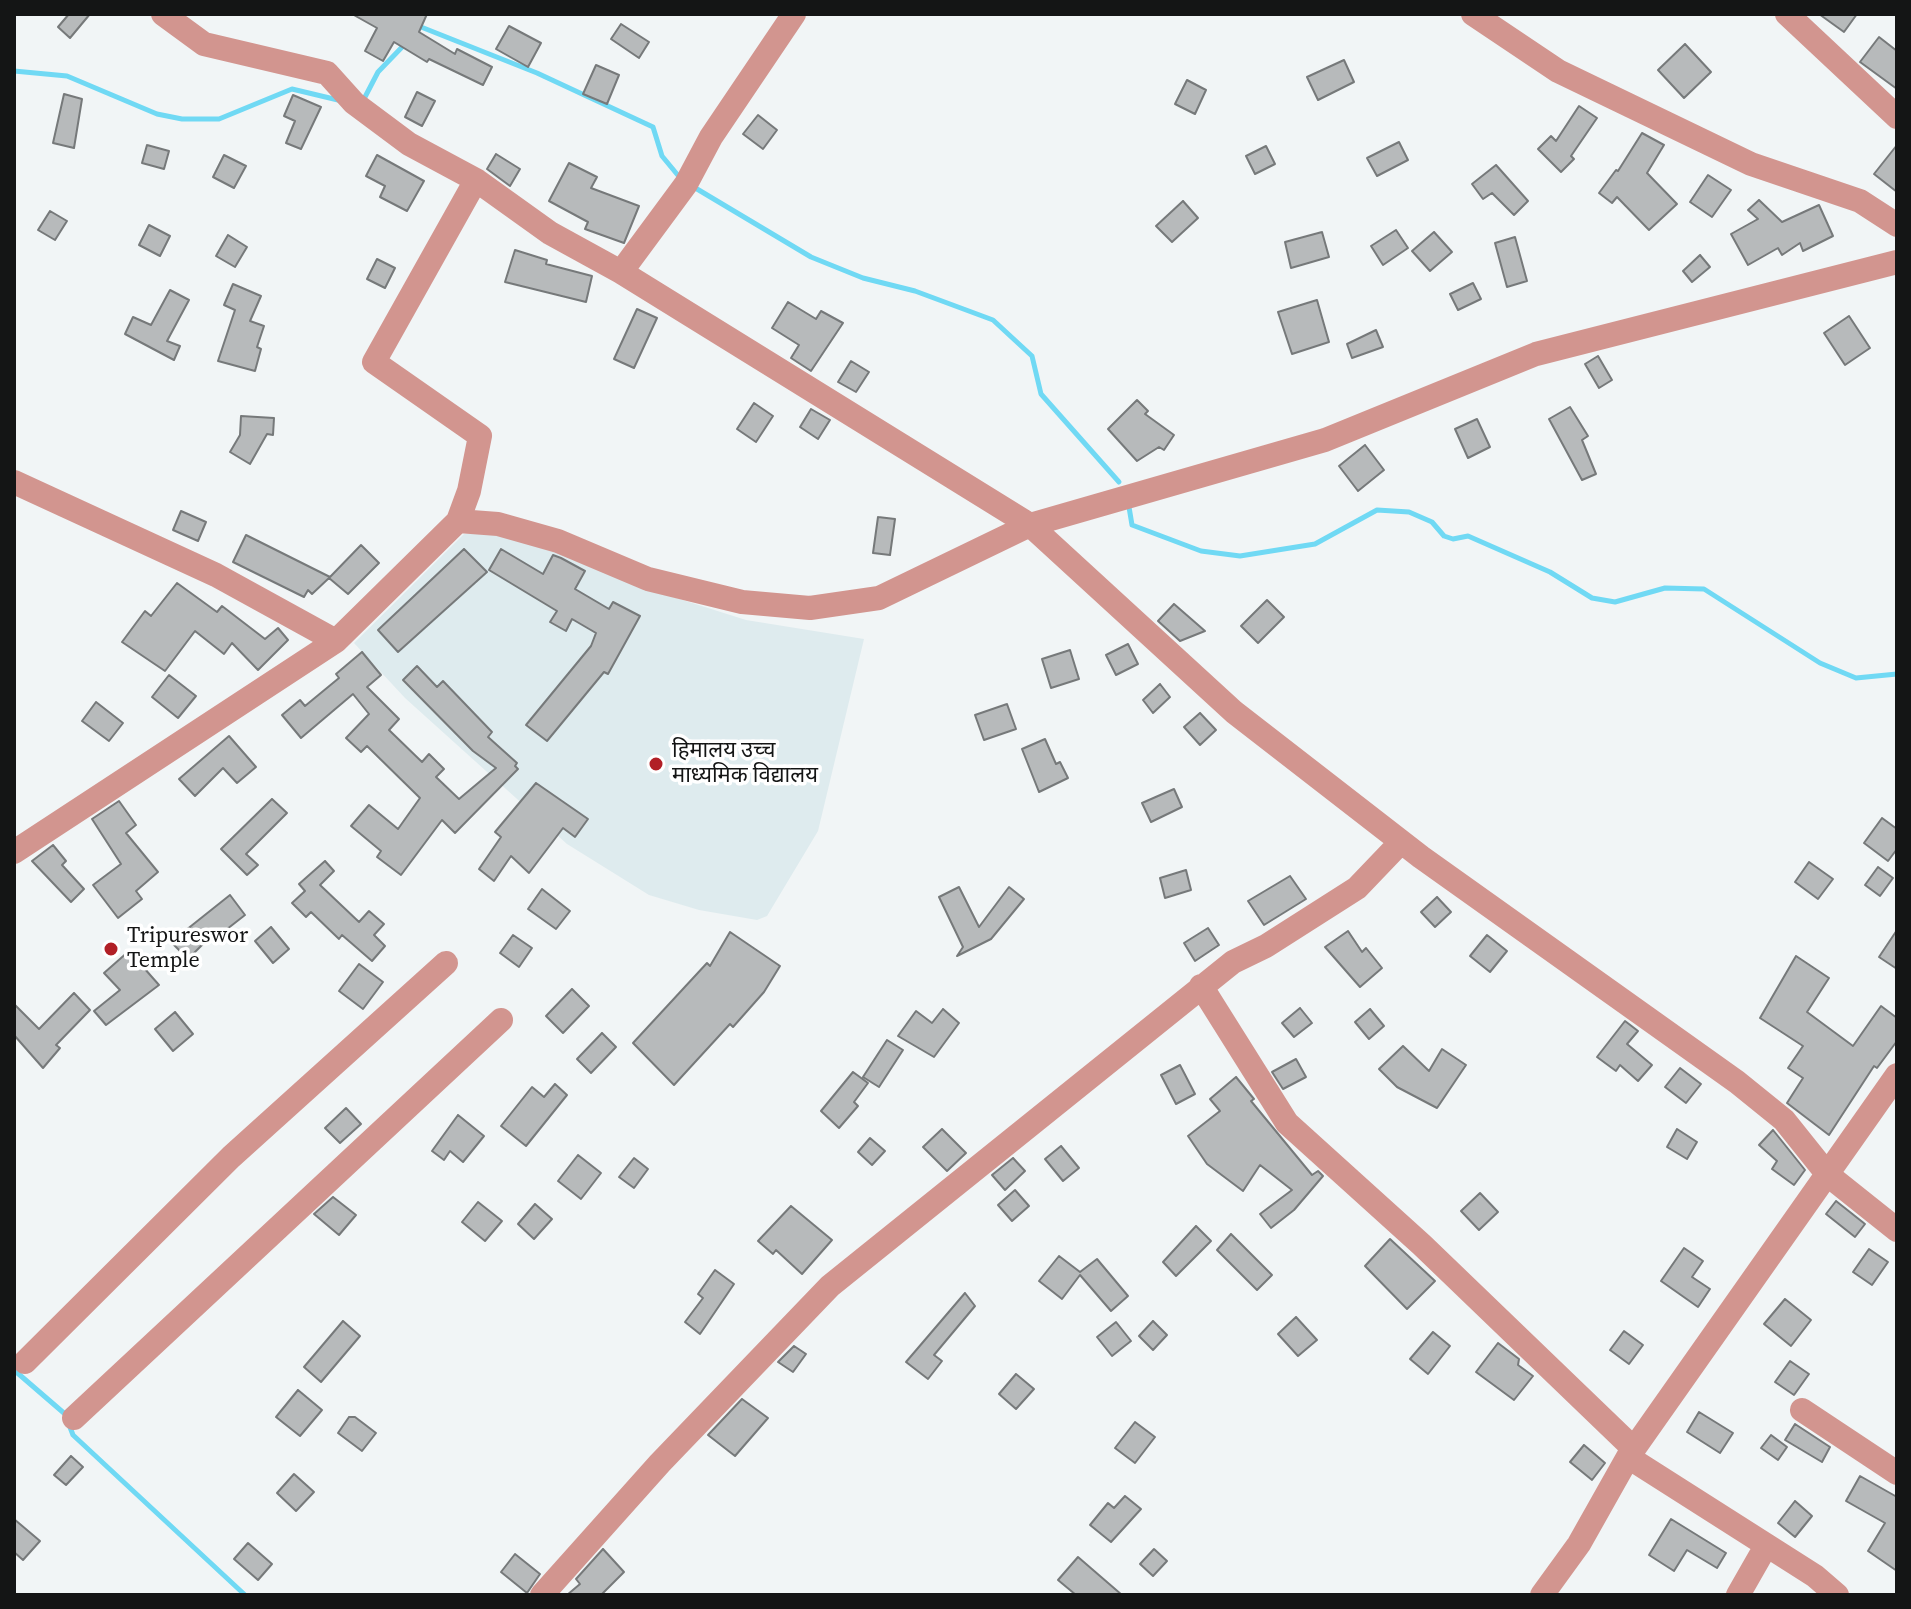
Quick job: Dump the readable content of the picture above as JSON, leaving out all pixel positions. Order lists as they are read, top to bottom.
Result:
{
  "places": ["हिमालय उच्च माध्यमिक विद्यालय", "Tripureswor Temple"]
}
